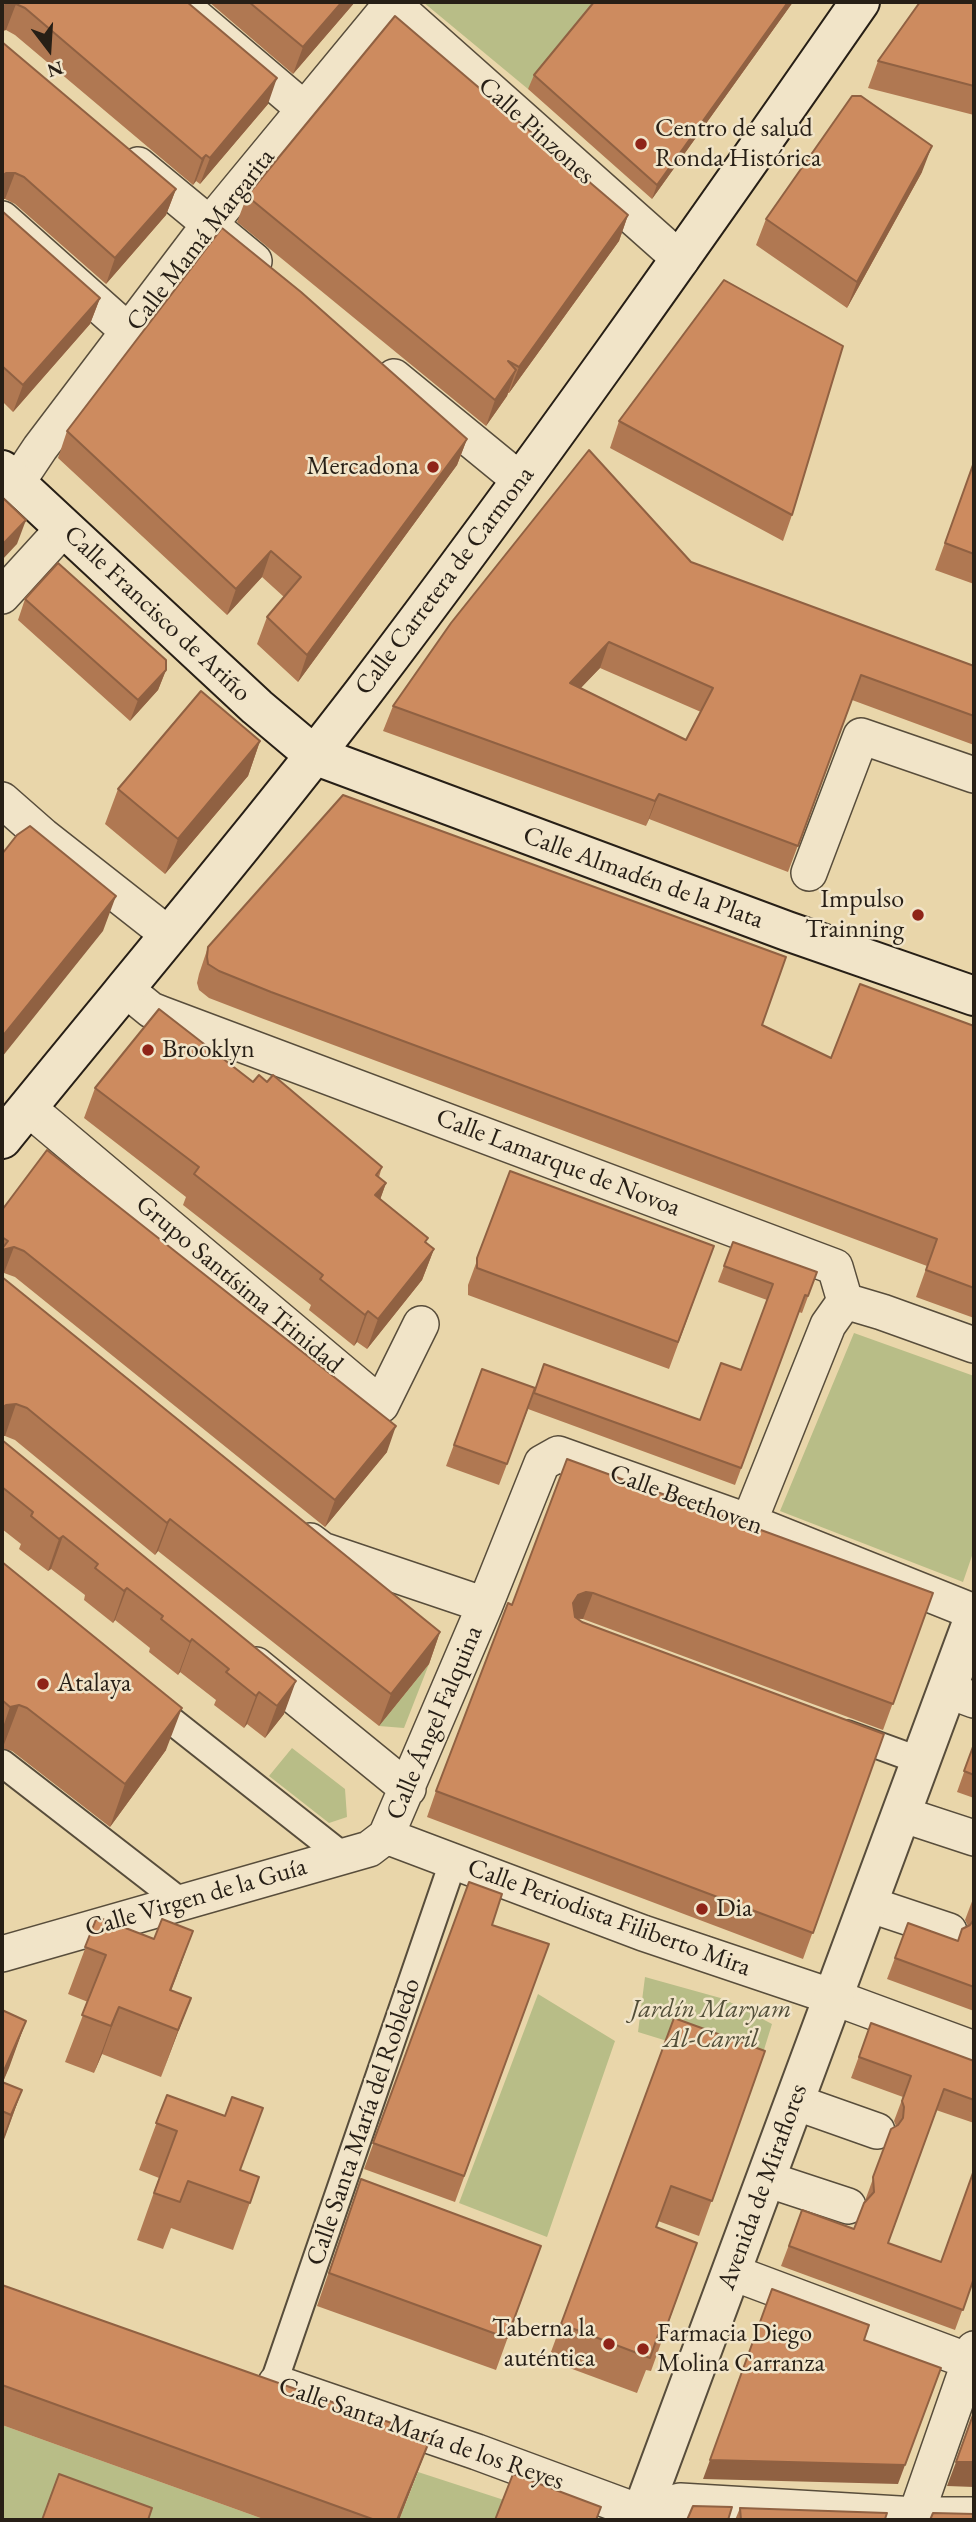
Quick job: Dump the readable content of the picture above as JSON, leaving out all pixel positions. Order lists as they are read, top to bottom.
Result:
{
  "streets": {
    "main road": [
      "Calle Carretera de Carmona",
      "Calle Francisco de Ariño",
      "Calle Almadén de la Plata",
      "Avenida de Miraflores"
    ],
    "street": [
      "Calle Pinzones",
      "Calle Mamá Margarita",
      "Calle Lamarque de Novoa",
      "Grupo Santísima Trinidad",
      "Calle Beethoven",
      "Calle Ángel Falquina",
      "Calle Virgen de la Guía",
      "Calle Periodista Filiberto Mira",
      "Calle Santa María del Robledo",
      "Calle Santa María de los Reyes"
    ]
  },
  "crossings": [
    ["Calle Pinzones", "Calle Mamá Margarita"],
    ["Calle Pinzones", "Calle Carretera de Carmona"],
    ["Calle Mamá Margarita", "Calle Francisco de Ariño"],
    ["Calle Carretera de Carmona", "Calle Francisco de Ariño"],
    ["Calle Carretera de Carmona", "Calle Almadén de la Plata"],
    ["Calle Carretera de Carmona", "Calle Lamarque de Novoa"],
    ["Calle Carretera de Carmona", "Grupo Santísima Trinidad"],
    ["Calle Francisco de Ariño", "Calle Almadén de la Plata"],
    ["Calle Beethoven", "Calle Ángel Falquina"],
    ["Calle Beethoven", "Avenida de Miraflores"],
    ["Calle Ángel Falquina", "Calle Virgen de la Guía"],
    ["Calle Ángel Falquina", "Calle Periodista Filiberto Mira"],
    ["Calle Virgen de la Guía", "Calle Periodista Filiberto Mira"],
    ["Calle Periodista Filiberto Mira", "Calle Santa María del Robledo"],
    ["Calle Periodista Filiberto Mira", "Avenida de Miraflores"],
    ["Calle Santa María del Robledo", "Calle Santa María de los Reyes"],
    ["Avenida de Miraflores", "Calle Santa María de los Reyes"]
  ],
  "parks": ["Jardín Maryam Al-Carril"],
  "places": [
    "Centro de salud Ronda Histórica",
    "Mercadona",
    "Impulso Trainning",
    "Brooklyn",
    "Atalaya",
    "Dia",
    "Taberna la auténtica",
    "Farmacia Diego Molina Carranza"
  ],
  "north": "bottom"
}
